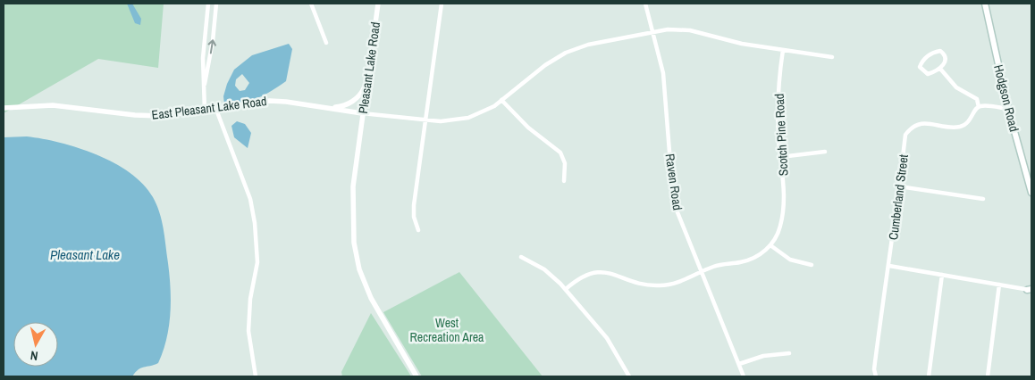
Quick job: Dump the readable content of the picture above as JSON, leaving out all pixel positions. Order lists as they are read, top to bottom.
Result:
{
  "streets": {
    "main road": ["Hodgson Road"],
    "street": [
      "Pleasant Lake Road",
      "East Pleasant Lake Road",
      "Scotch Pine Road",
      "Raven Road",
      "Cumberland Street"
    ]
  },
  "crossings": [
    ["Pleasant Lake Road", "East Pleasant Lake Road"],
    ["East Pleasant Lake Road", "Raven Road"],
    ["Scotch Pine Road", "Raven Road"]
  ],
  "water": ["Pleasant Lake"],
  "parks": ["West Recreation Area"],
  "north": "bottom"
}
